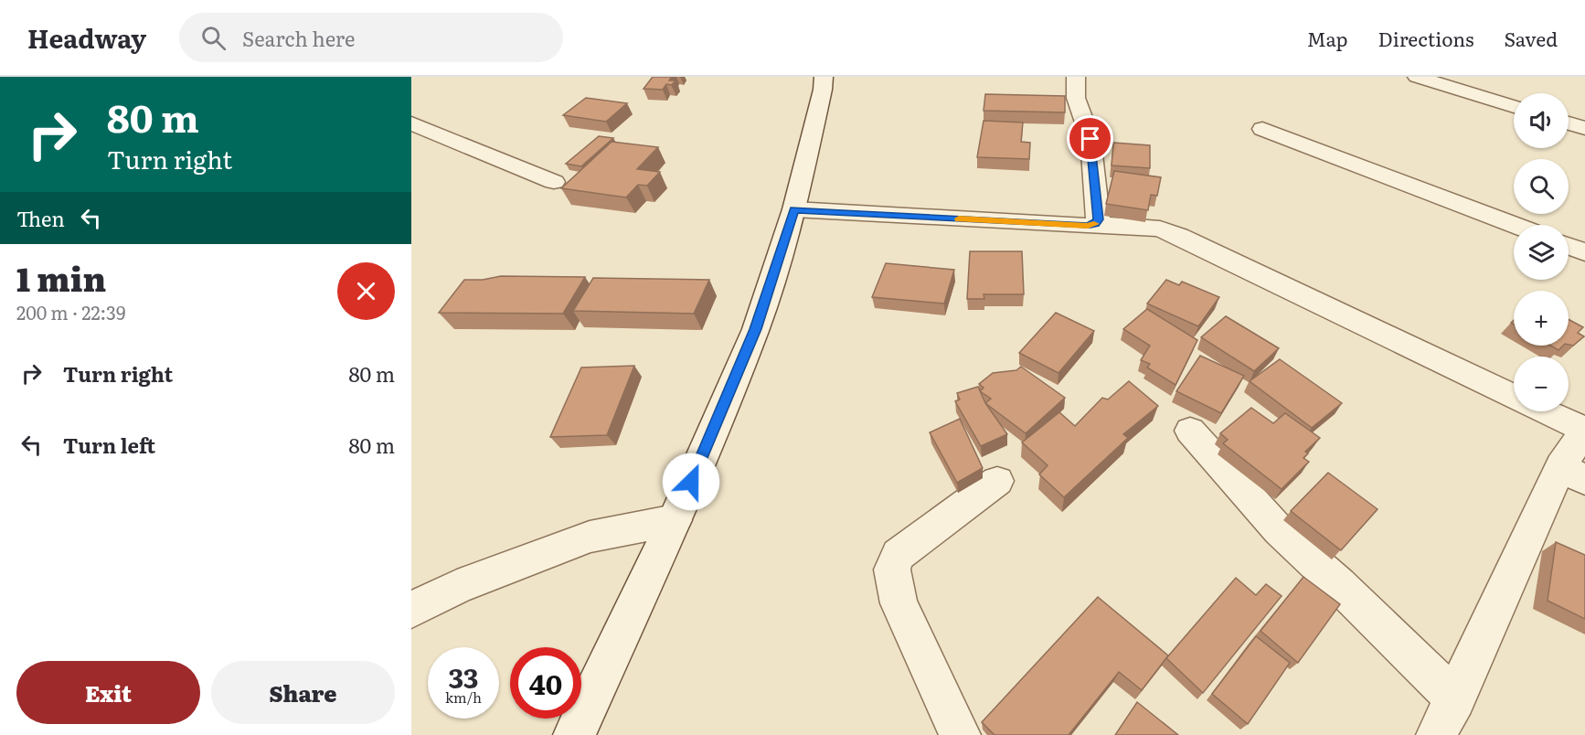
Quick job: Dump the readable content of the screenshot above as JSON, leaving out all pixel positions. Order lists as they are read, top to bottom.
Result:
{
  "page": {
    "header": "Headway",
    "search": "Search here",
    "nav": ["Map", "Directions", "Saved"],
    "turn": ["80 m", "Turn right"],
    "map_buttons": ["+", "−"],
    "then": "Then",
    "heading": ["1 min", "200 m · 22:39"],
    "list": [
      {
        "name": "Turn right",
        "value": "80 m"
      },
      {
        "name": "Turn left",
        "value": "80 m"
      }
    ],
    "speed": "33 km/h",
    "limit": "40",
    "buttons": ["Exit", "Share"]
  }
}
